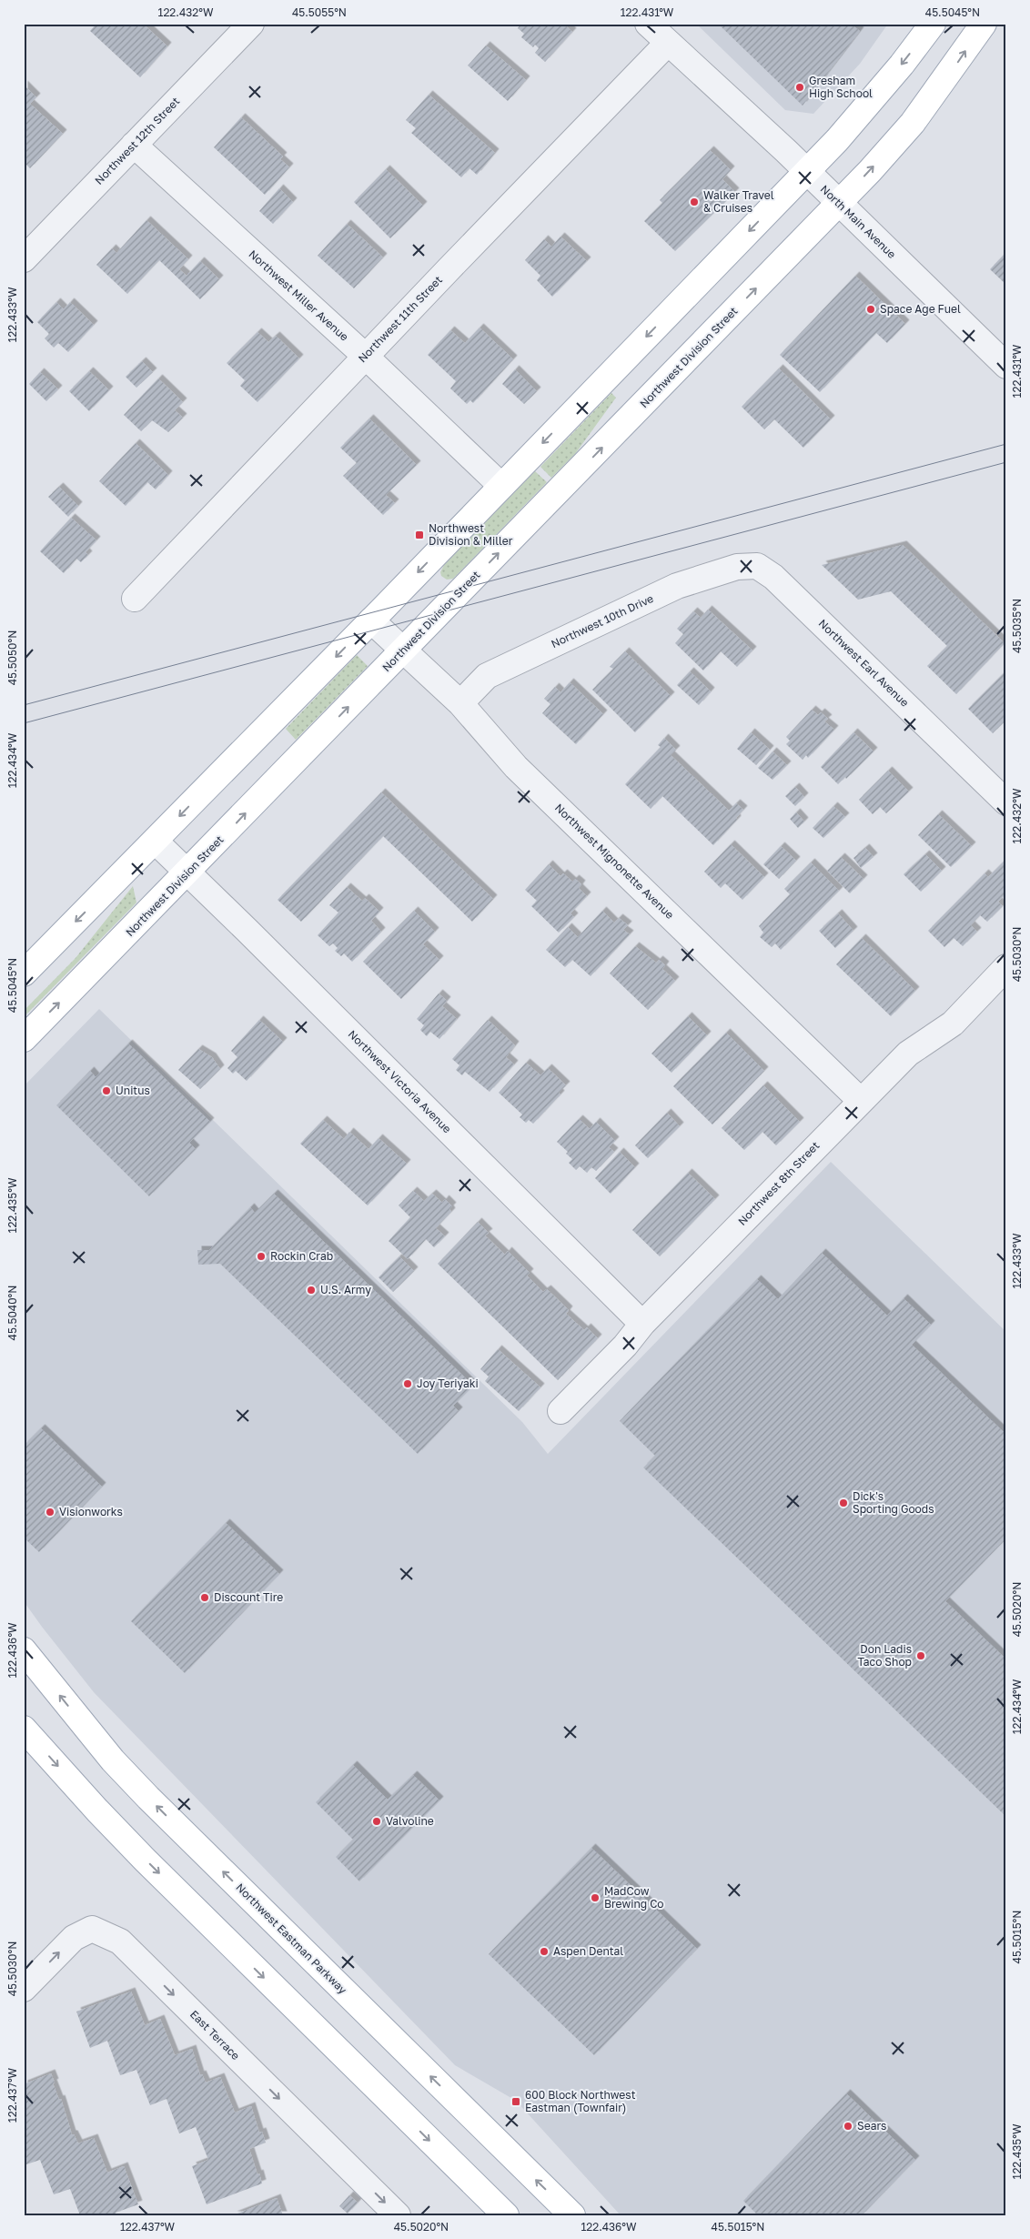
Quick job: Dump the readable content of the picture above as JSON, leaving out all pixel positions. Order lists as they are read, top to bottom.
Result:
{
  "streets": {
    "main road": ["Northwest Division Street", "Northwest Eastman Parkway"],
    "street": [
      "Northwest 12th Street",
      "North Main Avenue",
      "Northwest Miller Avenue",
      "Northwest 11th Street",
      "Northwest 10th Drive",
      "Northwest Earl Avenue",
      "Northwest Mignonette Avenue",
      "Northwest Victoria Avenue",
      "Northwest 8th Street",
      "East Terrace"
    ]
  },
  "crossings": [
    ["Northwest 12th Street", "Northwest Miller Avenue"],
    ["North Main Avenue", "Northwest 11th Street"],
    ["North Main Avenue", "Northwest Division Street"],
    ["Northwest Miller Avenue", "Northwest 11th Street"],
    ["Northwest Division Street", "Northwest Mignonette Avenue"],
    ["Northwest Division Street", "Northwest Victoria Avenue"],
    ["Northwest 10th Drive", "Northwest Earl Avenue"],
    ["Northwest 10th Drive", "Northwest Mignonette Avenue"],
    ["Northwest Mignonette Avenue", "Northwest 8th Street"],
    ["Northwest Victoria Avenue", "Northwest 8th Street"]
  ],
  "one_way": ["East Terrace"],
  "places": {
    "other": [
      "Gresham High School",
      "Walker Travel & Cruises",
      "Space Age Fuel",
      "Unitus",
      "Rockin Crab",
      "U.S. Army",
      "Joy Teriyaki",
      "Dick's Sporting Goods",
      "Visionworks",
      "Discount Tire",
      "Don Ladis Taco Shop",
      "Valvoline",
      "MadCow Brewing Co",
      "Aspen Dental",
      "Sears"
    ],
    "transit": ["Northwest Division & Miller", "600 Block Northwest Eastman (Townfair)"]
  },
  "coordinates": [
    "122.432°W",
    "45.5055°N",
    "122.431°W",
    "45.5045°N",
    "122.433°W",
    "45.5035°N",
    "45.5050°N",
    "122.434°W",
    "45.5030°N",
    "122.435°W",
    "45.5040°N",
    "45.5020°N",
    "122.436°W",
    "45.5015°N",
    "122.437°W"
  ]
}
